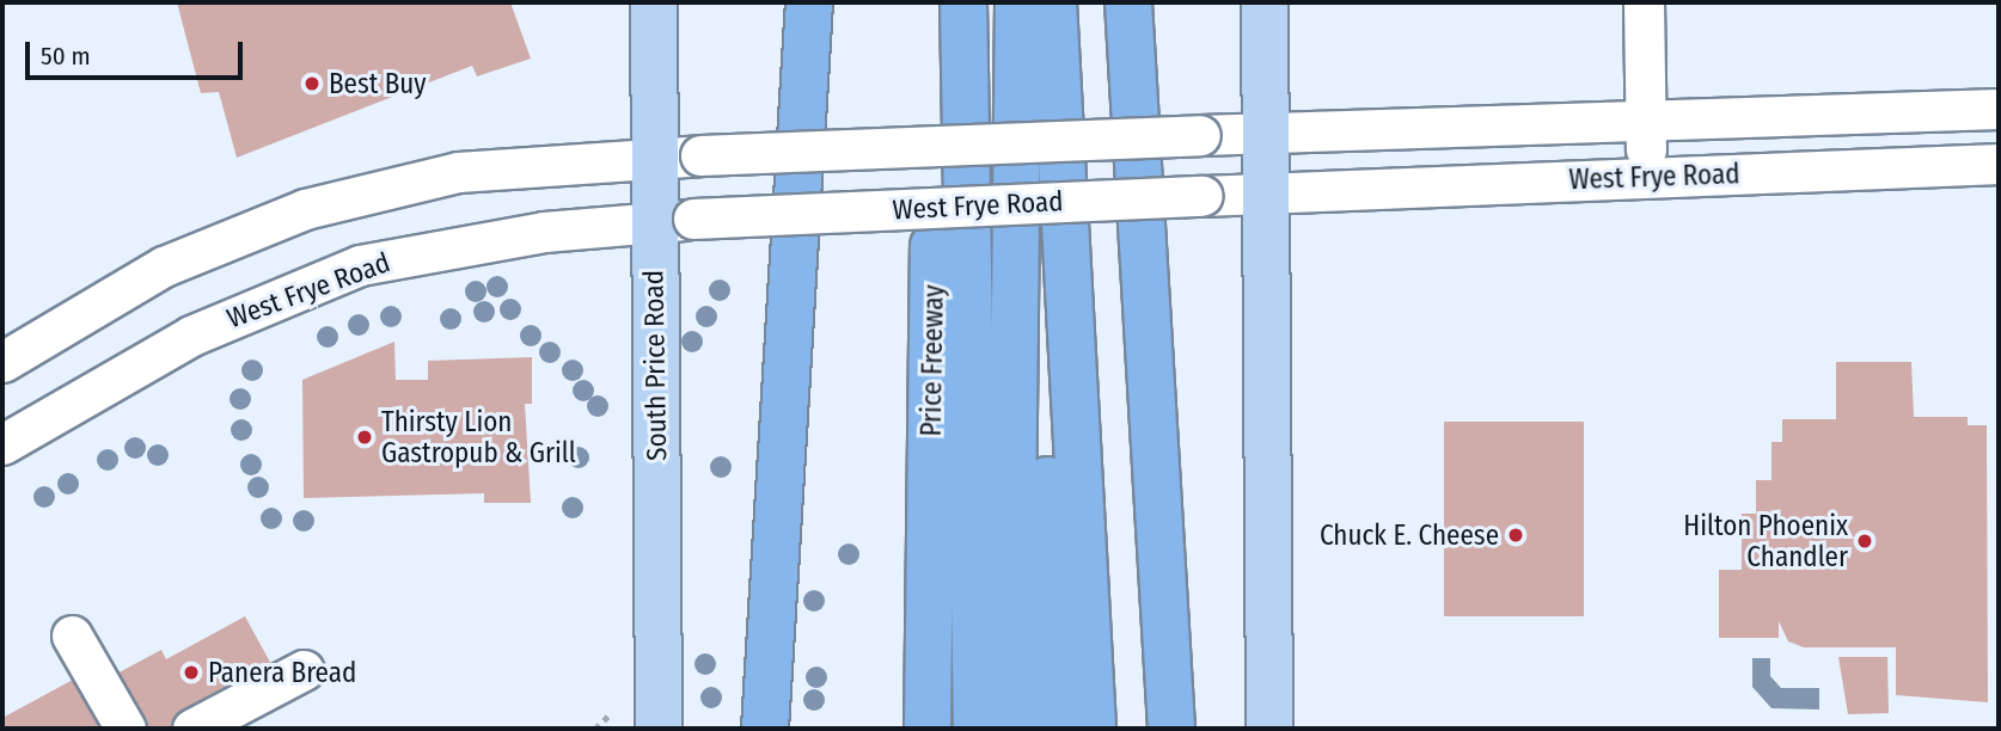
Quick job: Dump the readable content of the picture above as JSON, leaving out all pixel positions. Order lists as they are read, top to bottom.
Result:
{
  "streets": {
    "highway": ["Price Freeway"],
    "main road": ["South Price Road"],
    "street": ["West Frye Road"]
  },
  "crossings": [
    ["West Frye Road", "South Price Road"]
  ],
  "places": [
    "Best Buy",
    "Thirsty Lion Gastropub & Grill",
    "Chuck E. Cheese",
    "Hilton Phoenix Chandler",
    "Panera Bread"
  ],
  "scale_bar": "50 m"
}
